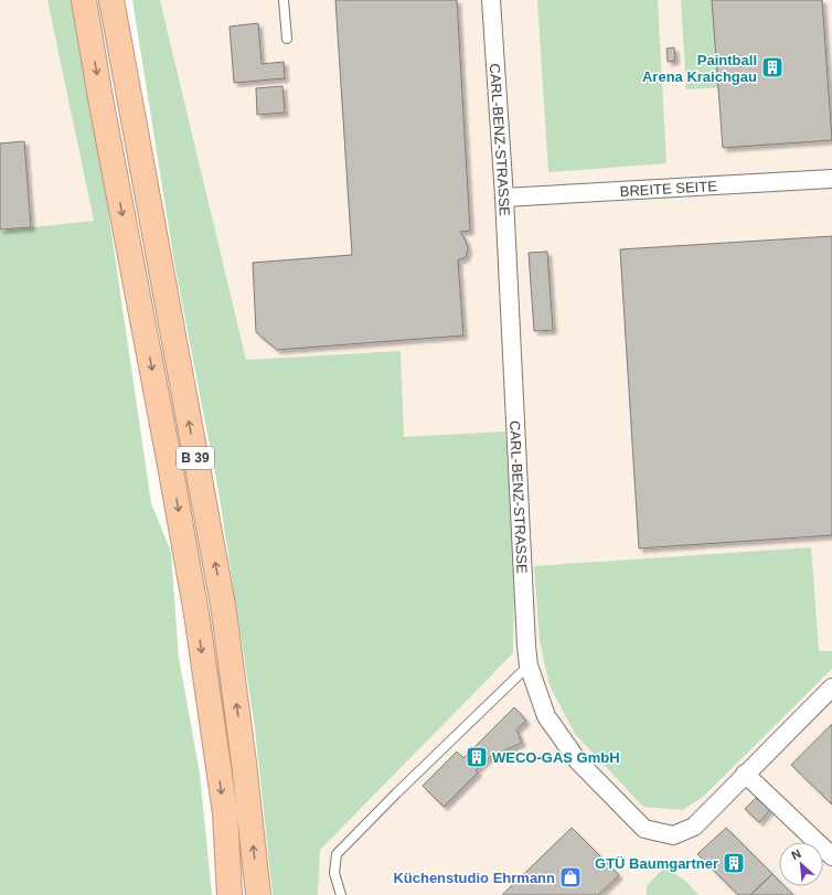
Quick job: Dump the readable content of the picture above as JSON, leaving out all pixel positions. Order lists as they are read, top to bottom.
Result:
{
  "streets": {
    "highway": ["B 39"],
    "street": ["CARL-BENZ-STRASSE", "BREITE SEITE"]
  },
  "crossings": [
    ["CARL-BENZ-STRASSE", "BREITE SEITE"]
  ],
  "places": {
    "building": ["Paintball Arena Kraichgau", "WECO-GAS GmbH", "GTÜ Baumgartner"],
    "shop": ["Küchenstudio Ehrmann"]
  },
  "north": "top left"
}
